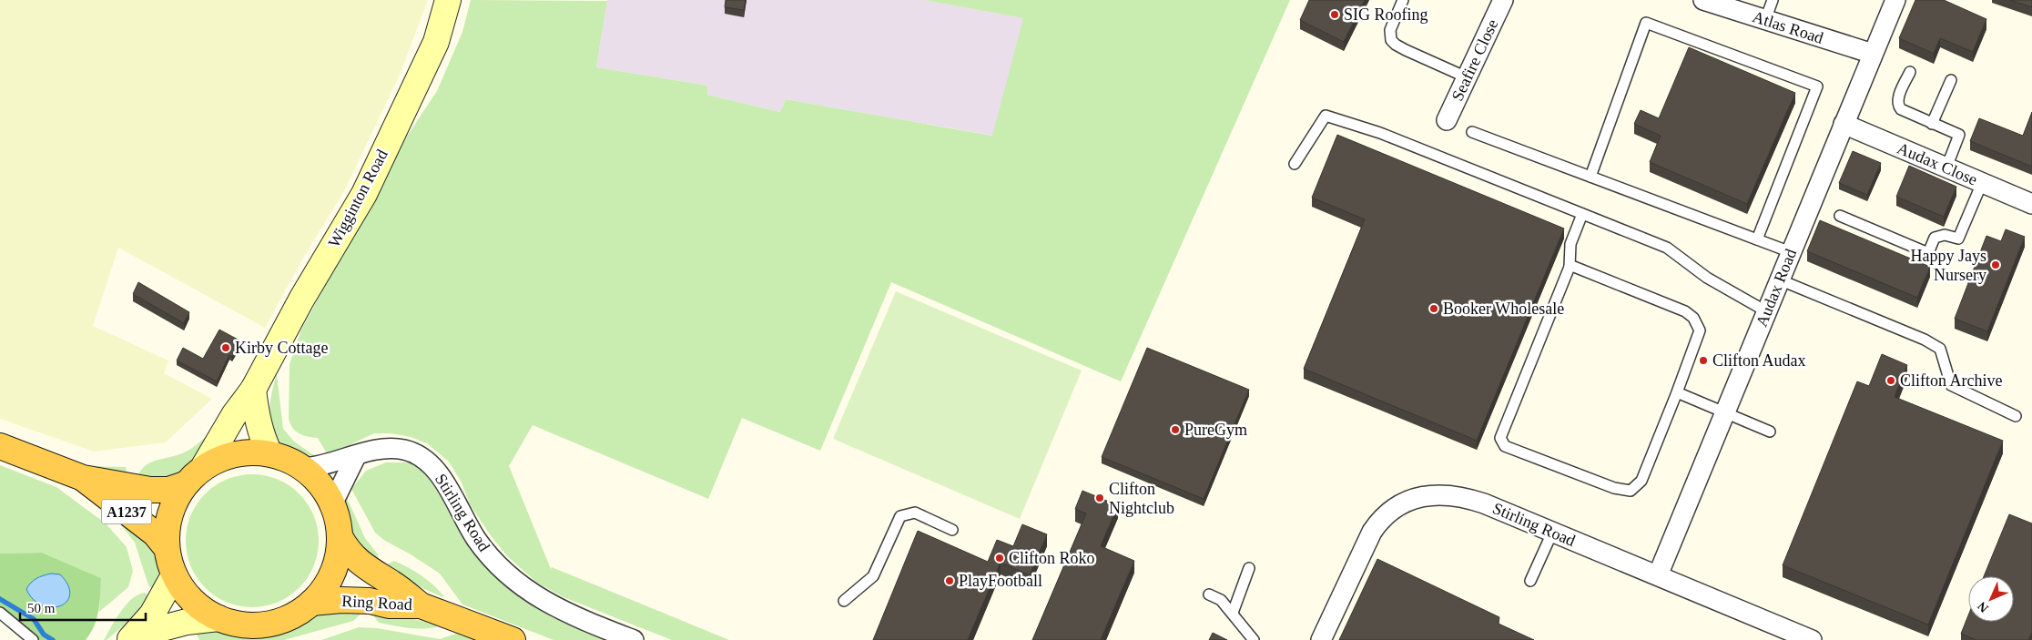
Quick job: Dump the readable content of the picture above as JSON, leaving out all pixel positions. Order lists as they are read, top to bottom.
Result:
{
  "streets": {
    "highway": ["A1237", "Ring Road"],
    "main road": ["Wigginton Road"],
    "street": [
      "Atlas Road",
      "Seafire Close",
      "Audax Close",
      "Audax Road",
      "Stirling Road"
    ]
  },
  "crossings": [
    ["Atlas Road", "Audax Road"],
    ["Audax Close", "Audax Road"],
    ["Audax Road", "Stirling Road"]
  ],
  "places": [
    "SIG Roofing",
    "Happy Jays Nursery",
    "Booker Wholesale",
    "Kirby Cottage",
    "Clifton Audax",
    "Clifton Archive",
    "PureGym",
    "Clifton Nightclub",
    "Clifton Roko",
    "PlayFootball"
  ],
  "scale_bar": "50 m",
  "north": "bottom left"
}
